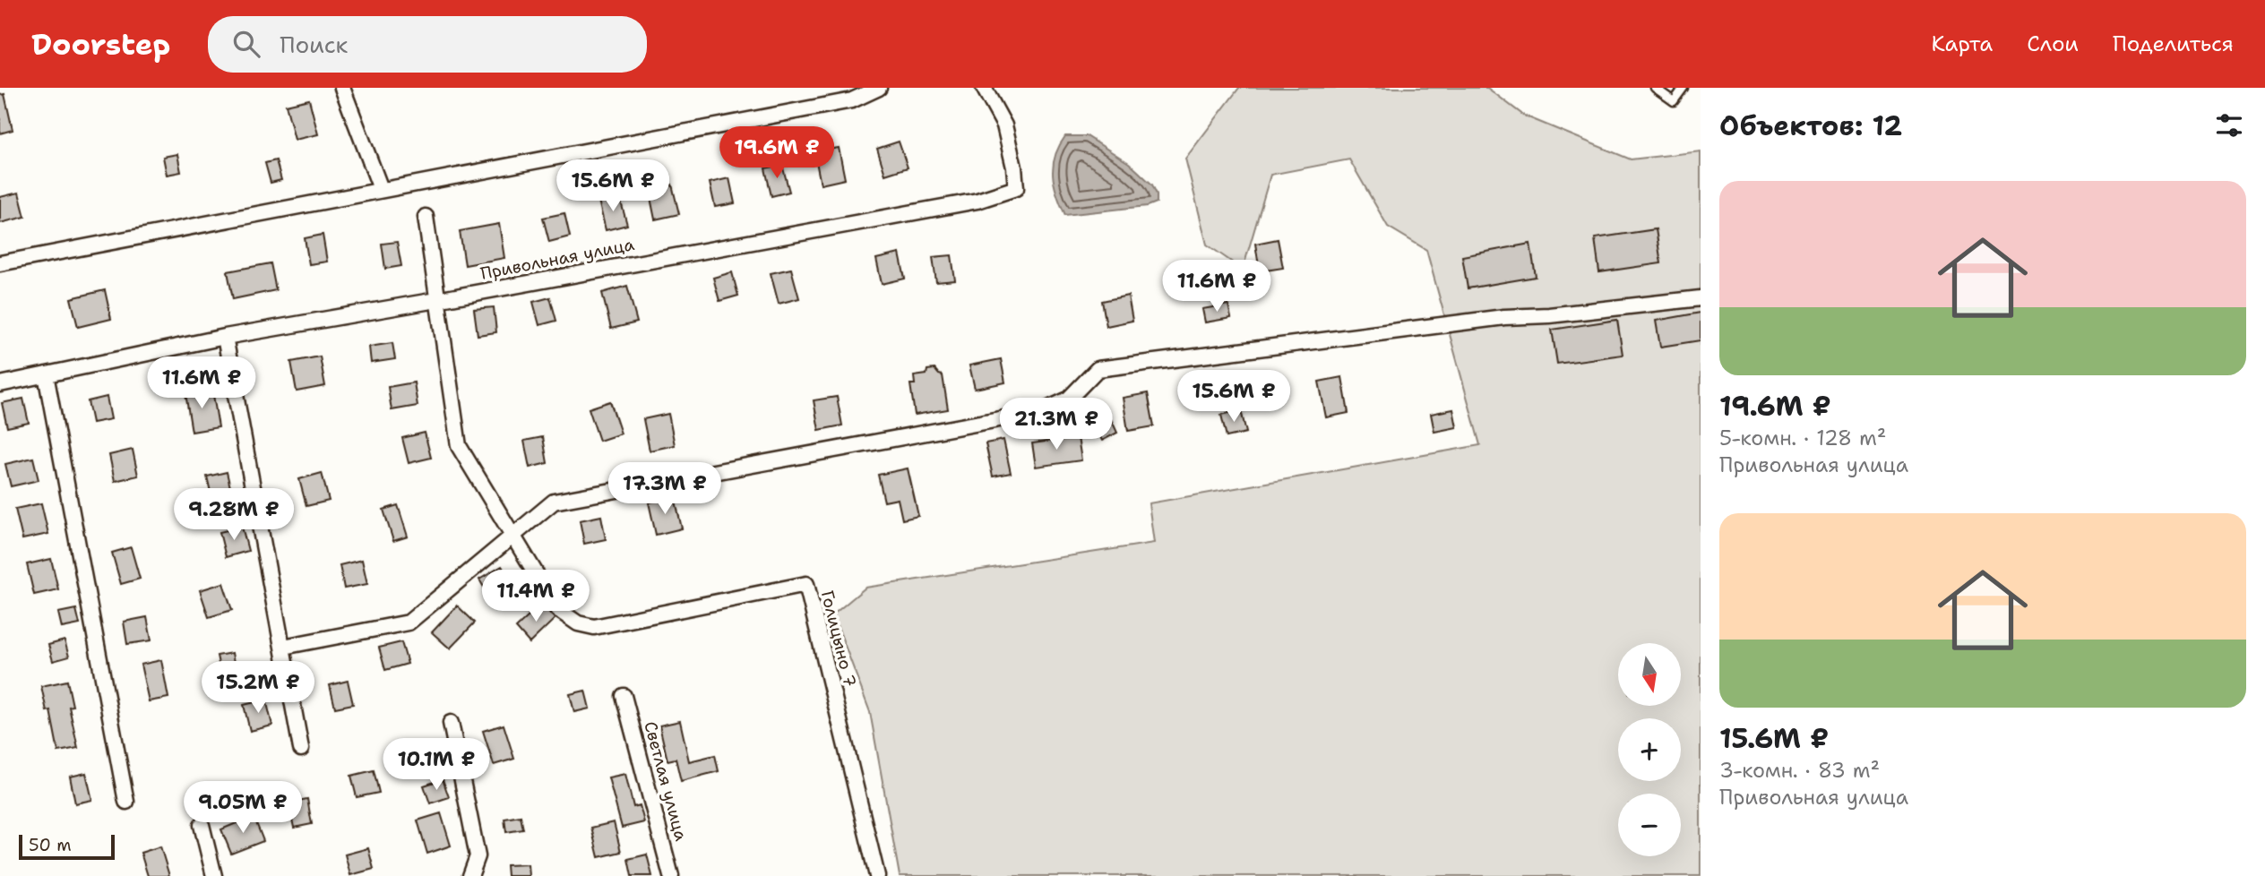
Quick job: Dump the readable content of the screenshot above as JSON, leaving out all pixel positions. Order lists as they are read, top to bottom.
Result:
{
  "streets": {
    "street": ["Привольная улица", "Голицыно 7", "Светлая улица"]
  },
  "scale_bar": "50 m",
  "north": "bottom",
  "page": {
    "header": "Doorstep",
    "search": "Поиск",
    "nav": ["Карта", "Слои", "Поделиться"],
    "heading": "Объектов: 12",
    "price": [
      "19.6M ₽",
      "15.6M ₽",
      "11.6M ₽",
      "11.6M ₽",
      "15.6M ₽",
      "21.3M ₽",
      "17.3M ₽",
      "9.28M ₽",
      "11.4M ₽",
      "15.2M ₽",
      "10.1M ₽",
      "9.05M ₽"
    ],
    "list": [
      {
        "name": "19.6M ₽",
        "note": "5-комн. · 128 m² · Привольная улица"
      },
      {
        "name": "15.6M ₽",
        "note": "3-комн. · 83 m² · Привольная улица"
      }
    ],
    "map_buttons": ["+", "−"],
    "scale": "50 m"
  }
}
